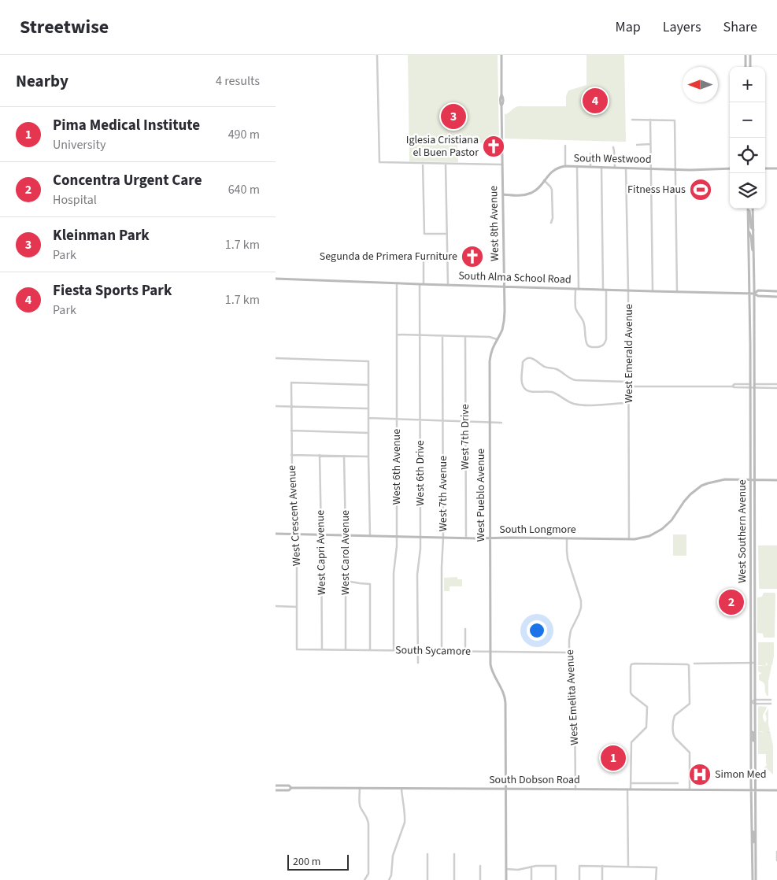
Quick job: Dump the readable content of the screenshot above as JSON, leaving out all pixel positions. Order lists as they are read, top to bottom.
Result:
{
  "streets": {
    "main road": [
      "South Westwood",
      "West 8th Avenue",
      "South Alma School Road",
      "West Pueblo Avenue",
      "South Longmore",
      "West Southern Avenue",
      "South Dobson Road"
    ],
    "street": [
      "West Emerald Avenue",
      "West 7th Drive",
      "West 6th Avenue",
      "West 6th Drive",
      "West 7th Avenue",
      "West Crescent Avenue",
      "West Capri Avenue",
      "West Carol Avenue",
      "South Sycamore",
      "West Emelita Avenue"
    ]
  },
  "crossings": [
    ["South Westwood", "West 8th Avenue"],
    ["South Westwood", "West Emerald Avenue"],
    ["West 8th Avenue", "South Alma School Road"],
    ["West 8th Avenue", "West Pueblo Avenue"],
    ["South Alma School Road", "West Emerald Avenue"],
    ["South Alma School Road", "West 6th Avenue"],
    ["South Alma School Road", "West 6th Drive"],
    ["South Alma School Road", "West Southern Avenue"],
    ["West Emerald Avenue", "South Longmore"],
    ["West 7th Drive", "South Longmore"],
    ["West 6th Avenue", "South Longmore"],
    ["West 6th Avenue", "South Sycamore"],
    ["West 6th Drive", "South Longmore"],
    ["West 6th Drive", "South Sycamore"],
    ["West 7th Avenue", "South Longmore"],
    ["West 7th Avenue", "South Sycamore"],
    ["West Pueblo Avenue", "South Longmore"],
    ["West Pueblo Avenue", "South Sycamore"],
    ["West Crescent Avenue", "South Longmore"],
    ["West Crescent Avenue", "South Sycamore"],
    ["South Longmore", "West Southern Avenue"],
    ["South Longmore", "West Capri Avenue"],
    ["South Longmore", "West Carol Avenue"],
    ["South Longmore", "West Emelita Avenue"],
    ["West Southern Avenue", "South Dobson Road"],
    ["West Capri Avenue", "South Sycamore"],
    ["West Carol Avenue", "South Sycamore"],
    ["South Sycamore", "West Emelita Avenue"],
    ["West Emelita Avenue", "South Dobson Road"]
  ],
  "places": {
    "church": ["Iglesia Cristiana el Buen Pastor", "Segunda de Primera Furniture"],
    "sports": ["Fitness Haus"],
    "hospital": ["Simon Med"]
  },
  "scale_bar": "200 m",
  "north": "left",
  "page": {
    "header": "Streetwise",
    "nav": ["Map", "Layers", "Share"],
    "heading": ["Nearby", "4 results"],
    "map_buttons": ["+", "−"],
    "pins": [
      "4",
      "3",
      "2",
      "1"
    ],
    "list": [
      {
        "mark": "1",
        "name": "Pima Medical Institute",
        "note": "University",
        "value": "490 m"
      },
      {
        "mark": "2",
        "name": "Concentra Urgent Care",
        "note": "Hospital",
        "value": "640 m"
      },
      {
        "mark": "3",
        "name": "Kleinman Park",
        "note": "Park",
        "value": "1.7 km"
      },
      {
        "mark": "4",
        "name": "Fiesta Sports Park",
        "note": "Park",
        "value": "1.7 km"
      }
    ],
    "scale": "200 m"
  }
}
